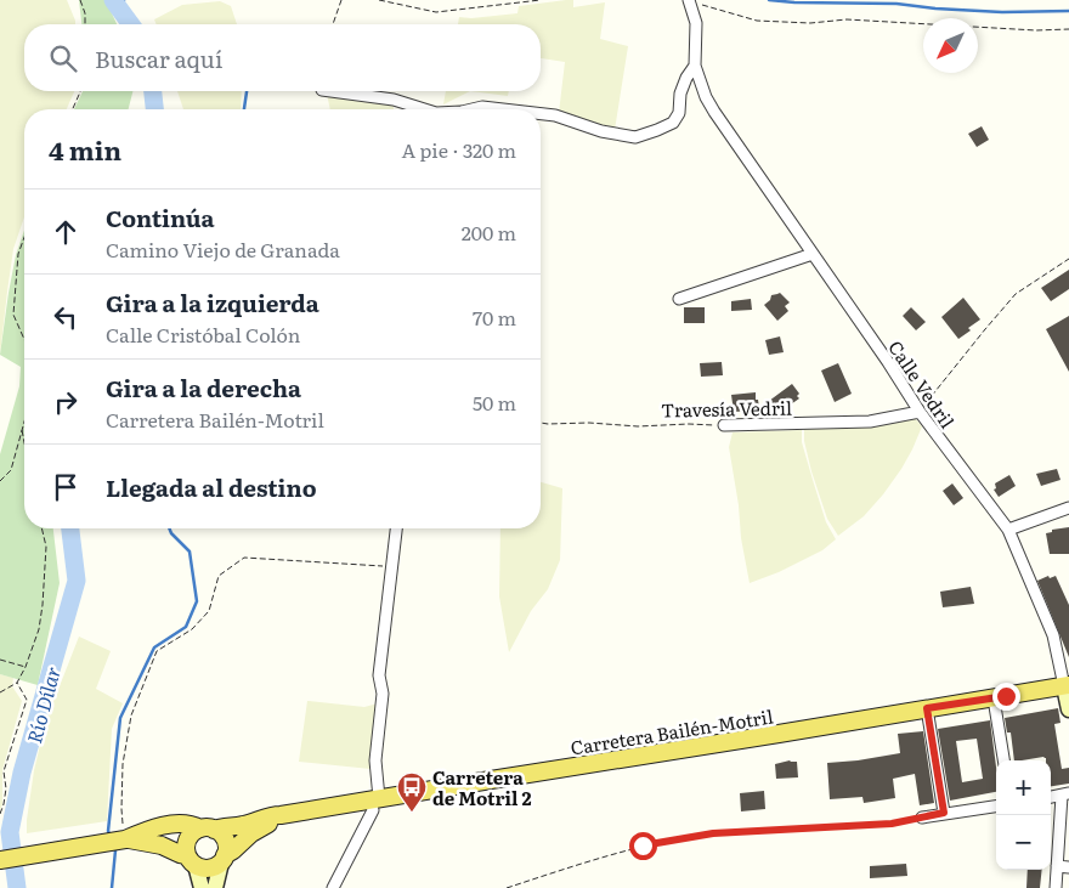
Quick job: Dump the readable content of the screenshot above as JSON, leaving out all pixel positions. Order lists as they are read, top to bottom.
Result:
{
  "streets": {
    "main road": ["Carretera Bailén-Motril"],
    "street": ["Calle Vedril", "Travesía Vedril"]
  },
  "crossings": [
    ["Calle Vedril", "Travesía Vedril"],
    ["Calle Vedril", "Carretera Bailén-Motril"]
  ],
  "water": ["Río Dílar"],
  "places": {
    "bus stop": ["Carretera de Motril 2"]
  },
  "north": "bottom left",
  "page": {
    "search": "Buscar aquí",
    "heading": ["4 min", "A pie · 320 m"],
    "list": [
      ["Continúa", "Camino Viejo de Granada", "200 m"],
      ["Gira a la izquierda", "Calle Cristóbal Colón", "70 m"],
      ["Gira a la derecha", "Carretera Bailén-Motril", "50 m"],
      "Llegada al destino"
    ],
    "map_buttons": ["+", "−"]
  }
}
